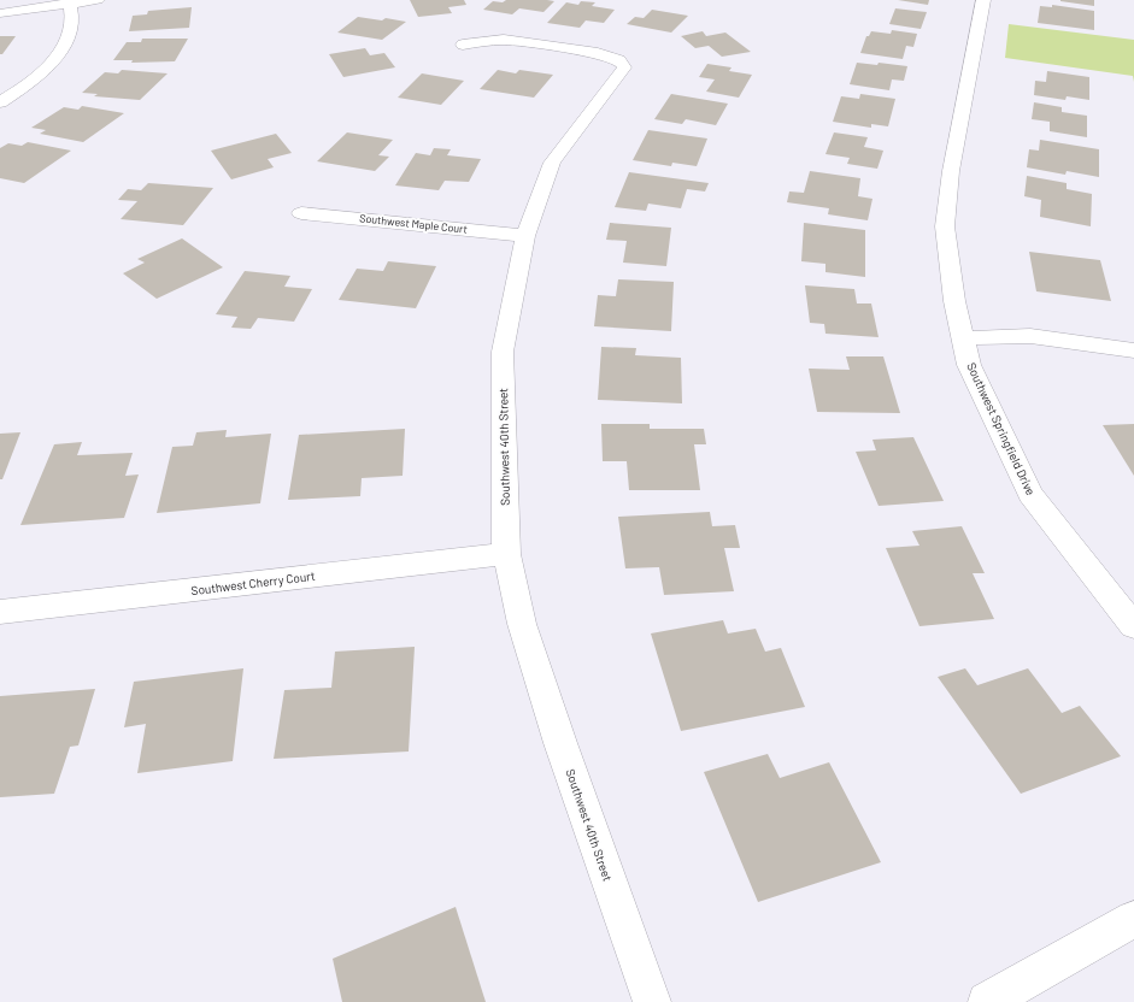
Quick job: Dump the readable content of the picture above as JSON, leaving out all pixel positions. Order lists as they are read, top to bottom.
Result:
{
  "streets": {
    "street": [
      "Southwest Maple Court",
      "Southwest Springfield Drive",
      "Southwest 40th Street",
      "Southwest Cherry Court"
    ]
  },
  "crossings": [
    ["Southwest Maple Court", "Southwest 40th Street"],
    ["Southwest 40th Street", "Southwest Cherry Court"]
  ]
}
